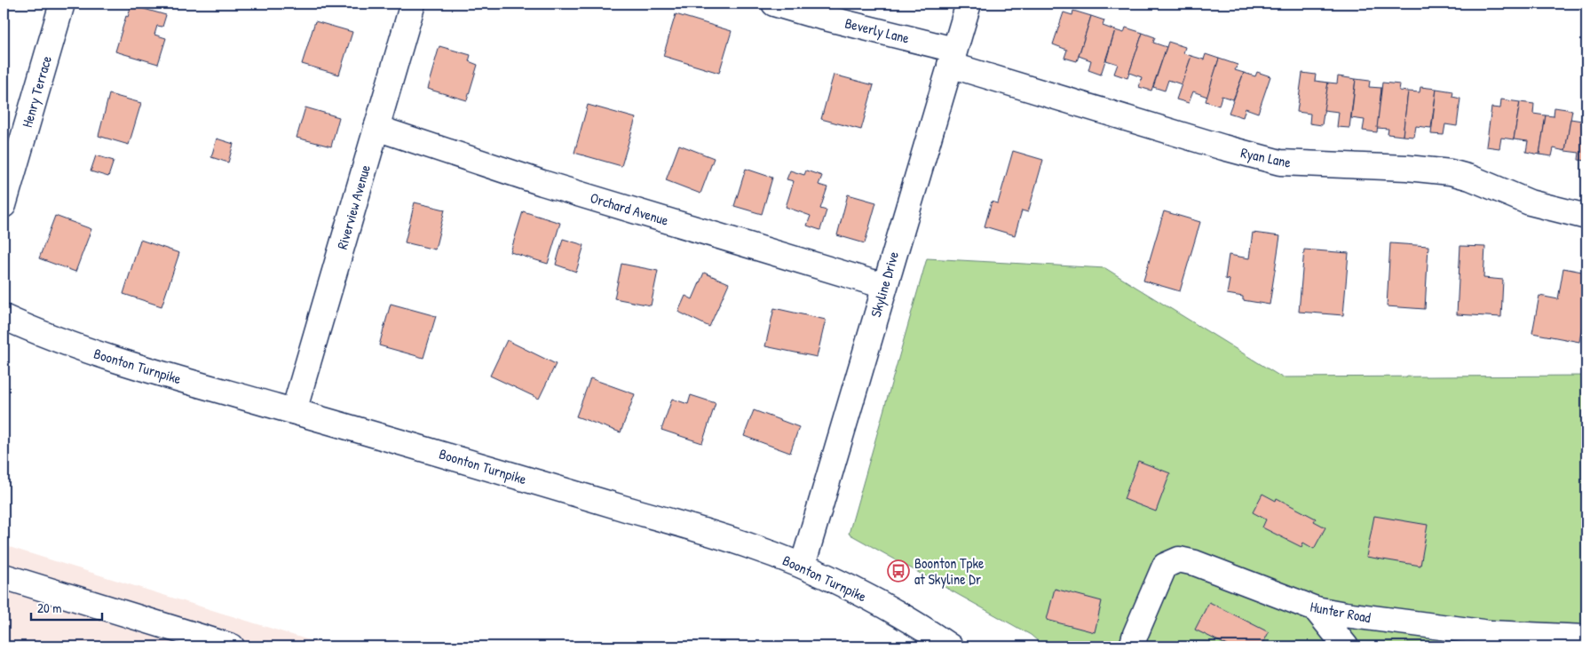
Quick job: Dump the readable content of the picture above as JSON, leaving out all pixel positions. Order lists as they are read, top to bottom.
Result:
{
  "streets": {
    "street": [
      "Beverly Lane",
      "Henry Terrace",
      "Ryan Lane",
      "Riverview Avenue",
      "Orchard Avenue",
      "Skyline Drive",
      "Boonton Turnpike",
      "Hunter Road"
    ]
  },
  "crossings": [
    ["Beverly Lane", "Ryan Lane"],
    ["Beverly Lane", "Skyline Drive"],
    ["Ryan Lane", "Skyline Drive"],
    ["Riverview Avenue", "Orchard Avenue"],
    ["Riverview Avenue", "Boonton Turnpike"],
    ["Orchard Avenue", "Skyline Drive"],
    ["Skyline Drive", "Boonton Turnpike"]
  ],
  "places": {
    "bus stop": ["Boonton Tpke at Skyline Dr"]
  },
  "scale_bar": "20 m"
}
